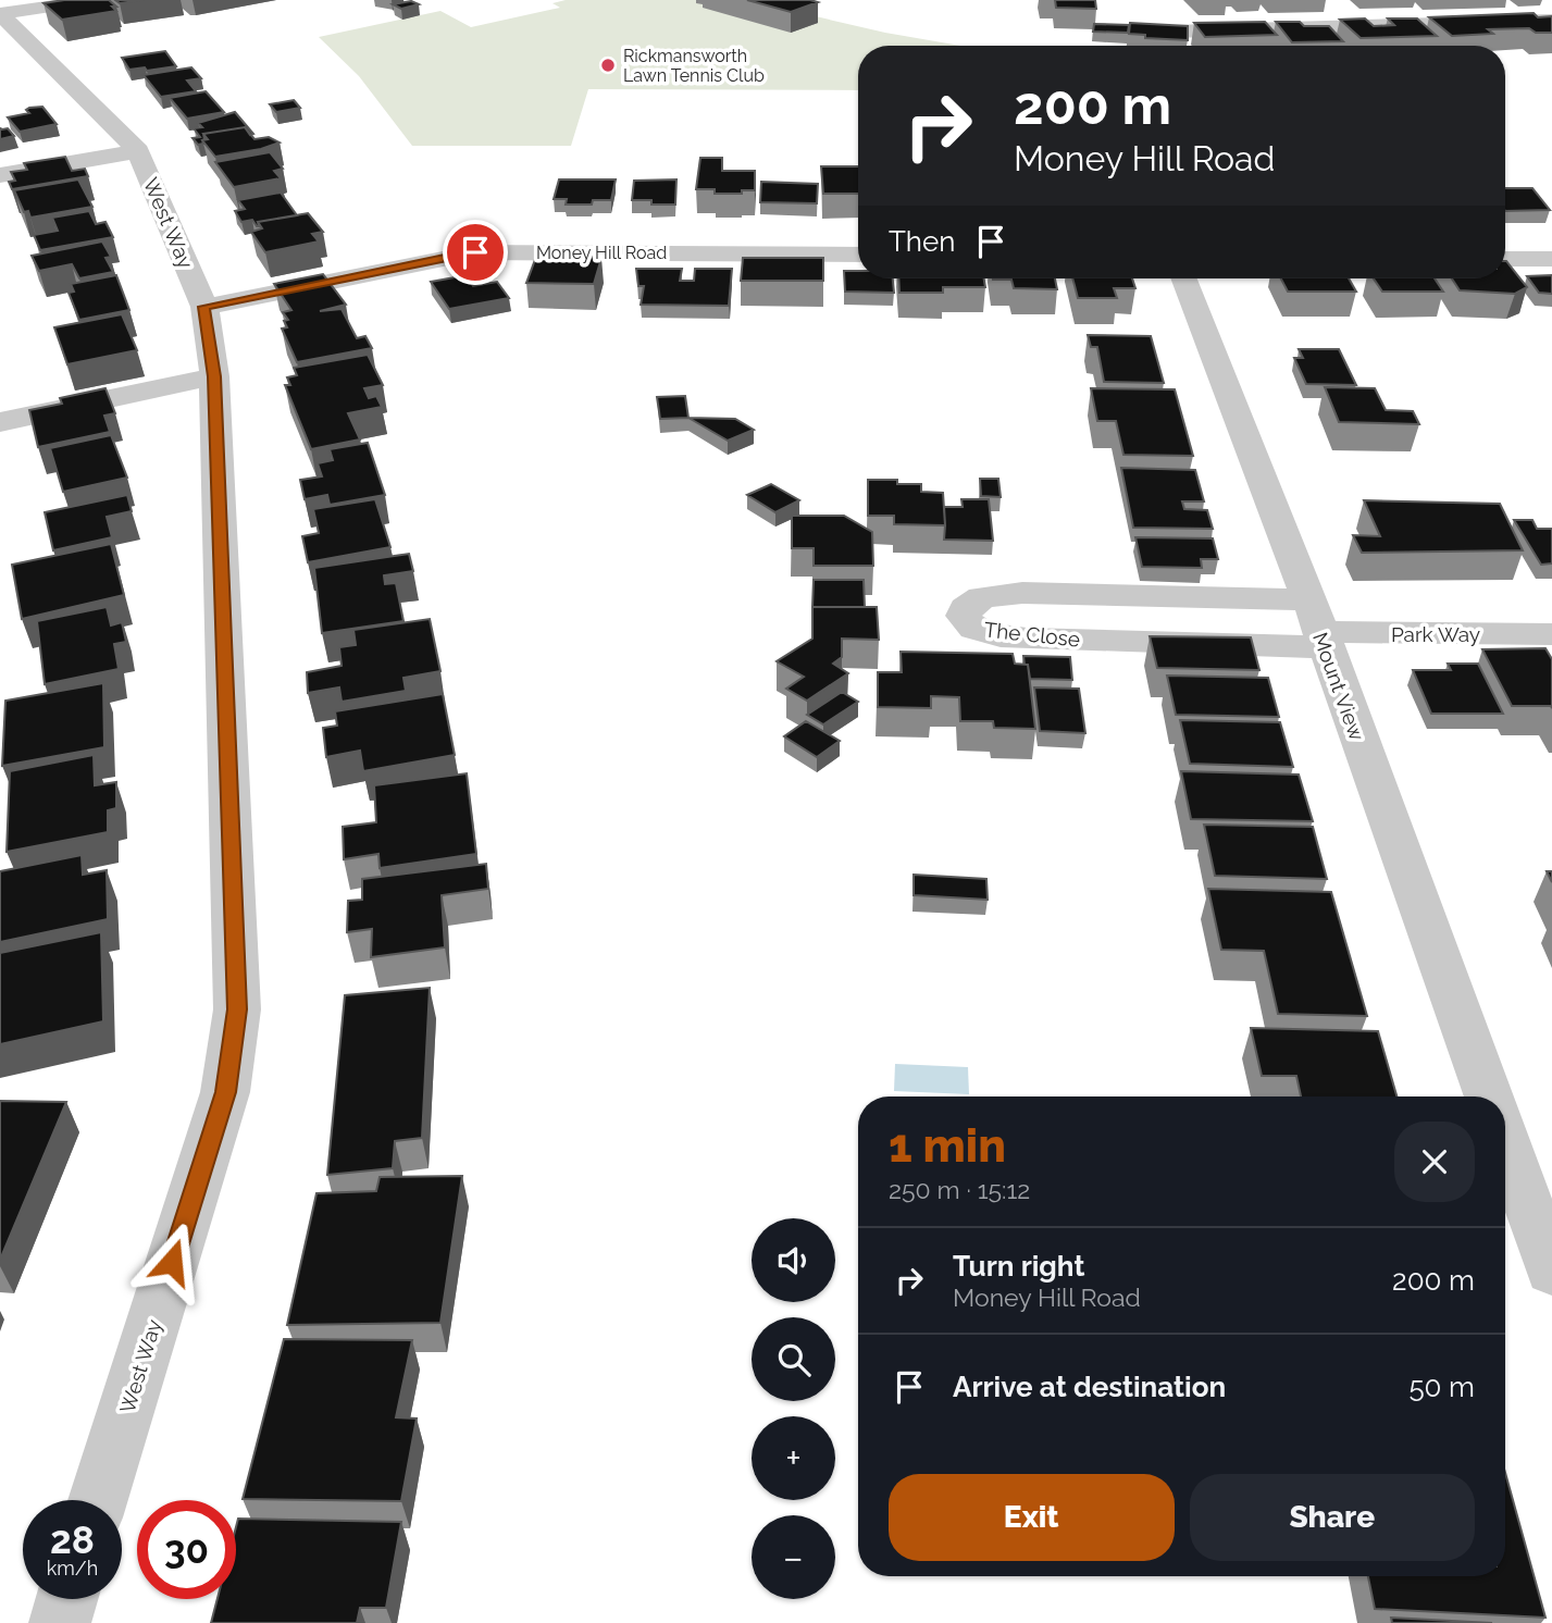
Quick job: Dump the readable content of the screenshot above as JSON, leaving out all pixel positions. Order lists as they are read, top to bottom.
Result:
{
  "streets": {
    "street": [
      "West Way",
      "Money Hill Road",
      "The Close",
      "Park Way",
      "Mount View"
    ]
  },
  "crossings": [
    ["West Way", "Money Hill Road"],
    ["The Close", "Park Way"],
    ["The Close", "Mount View"],
    ["Park Way", "Mount View"]
  ],
  "places": ["Rickmansworth Lawn Tennis Club"],
  "page": {
    "turn": ["200 m", "Money Hill Road"],
    "then": "Then",
    "heading": ["1 min", "250 m · 15:12"],
    "map_buttons": ["+", "−"],
    "list": [
      {
        "name": "Turn right",
        "note": "Money Hill Road",
        "value": "200 m"
      },
      {
        "name": "Arrive at destination",
        "value": "50 m"
      }
    ],
    "buttons": ["Exit", "Share"],
    "speed": "28 km/h",
    "limit": "30"
  }
}
